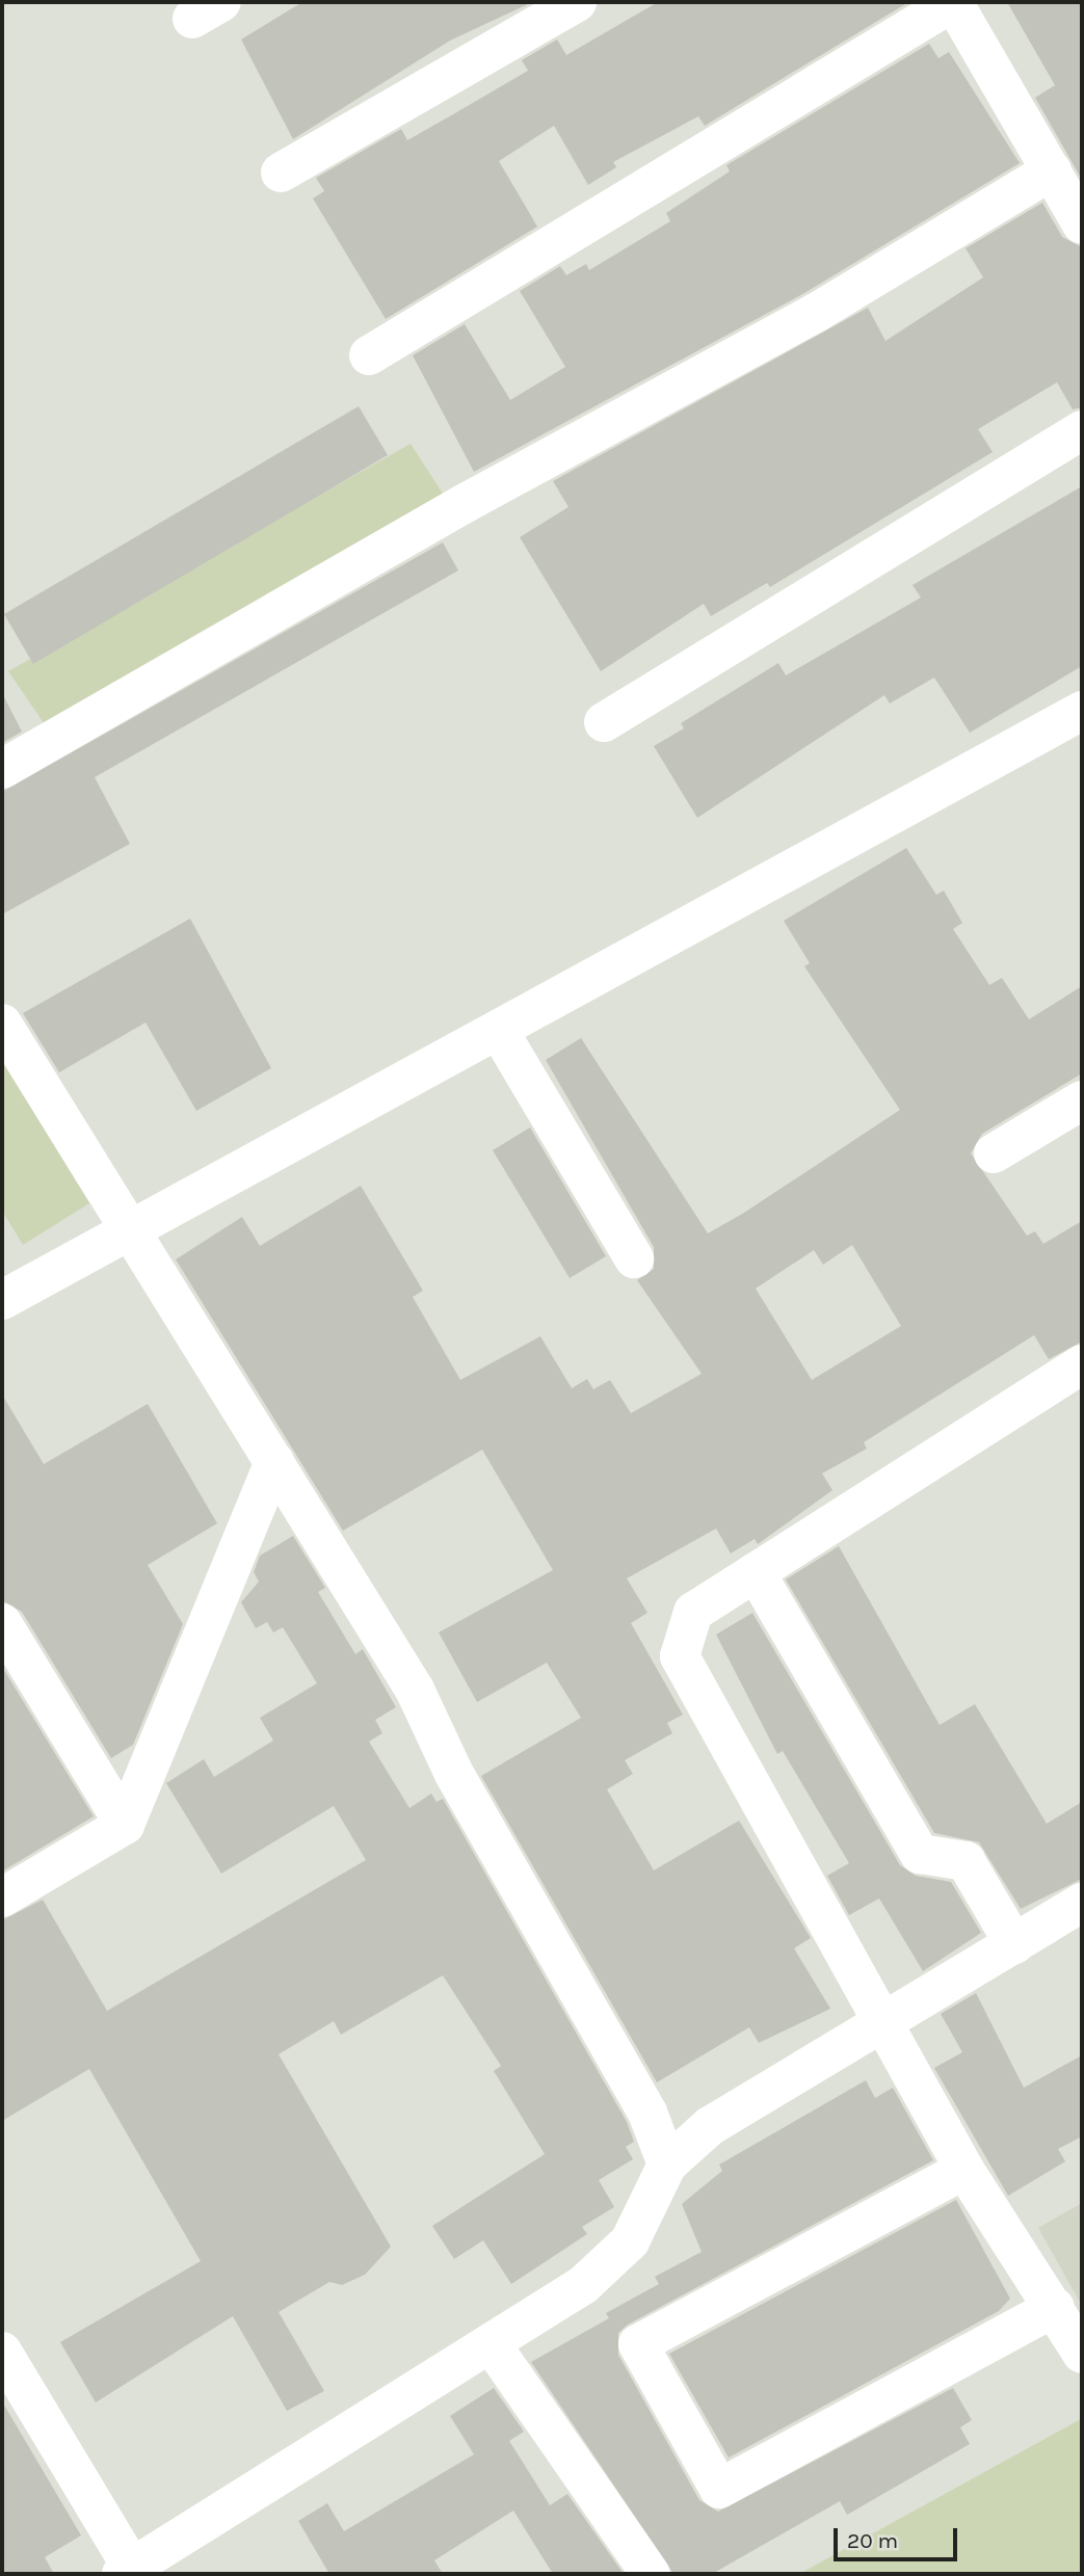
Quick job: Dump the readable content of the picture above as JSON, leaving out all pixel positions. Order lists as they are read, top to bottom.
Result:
{
  "scale_bar": "20 m"
}
